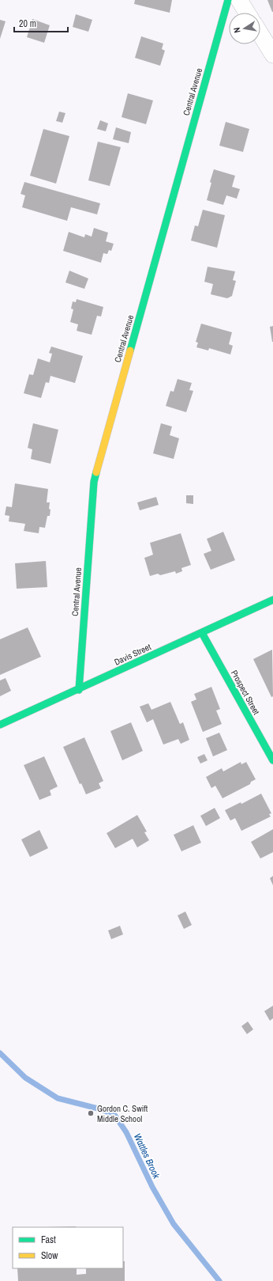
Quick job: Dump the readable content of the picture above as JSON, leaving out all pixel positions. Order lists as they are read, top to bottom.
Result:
{
  "streets": {
    "street": ["Central Avenue", "Davis Street", "Prospect Street"]
  },
  "crossings": [
    ["Central Avenue", "Davis Street"],
    ["Davis Street", "Prospect Street"]
  ],
  "water": ["Wattles Brook"],
  "places": ["Gordon C. Swift Middle School"],
  "legend": ["Fast", "Slow"],
  "scale_bar": "20 m",
  "north": "left"
}
